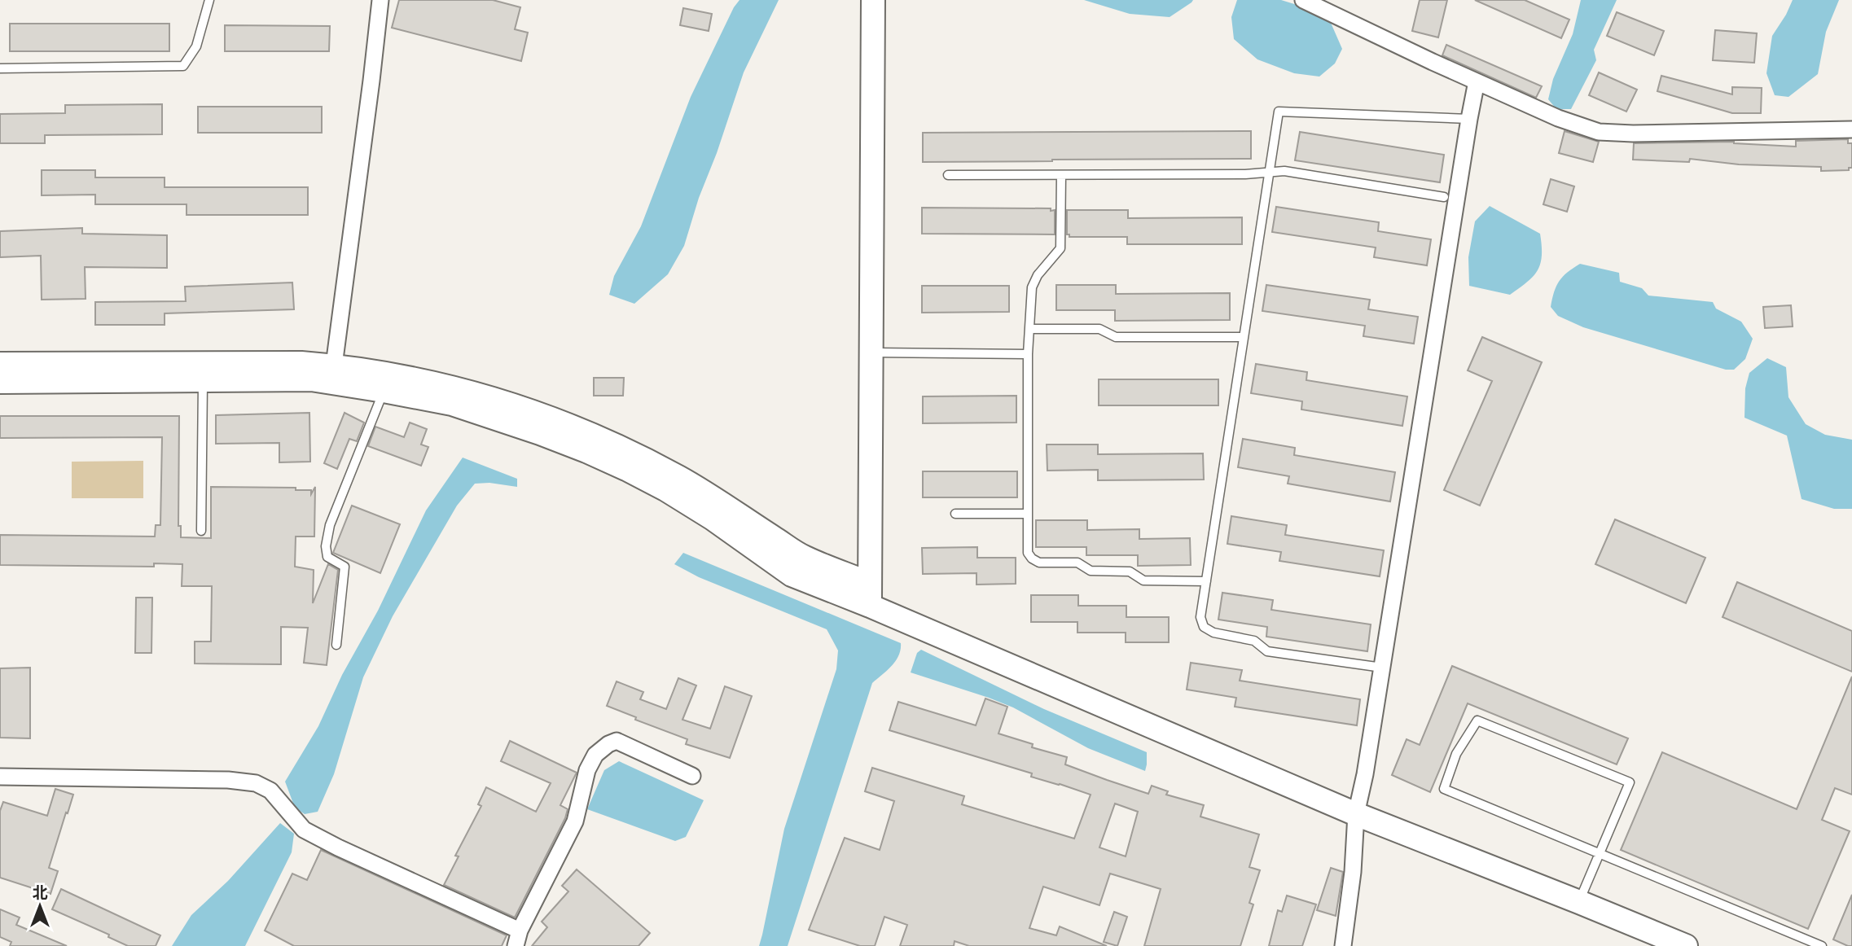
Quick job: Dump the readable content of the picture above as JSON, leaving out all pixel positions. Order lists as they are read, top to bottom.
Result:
{
  "north": "top"
}
